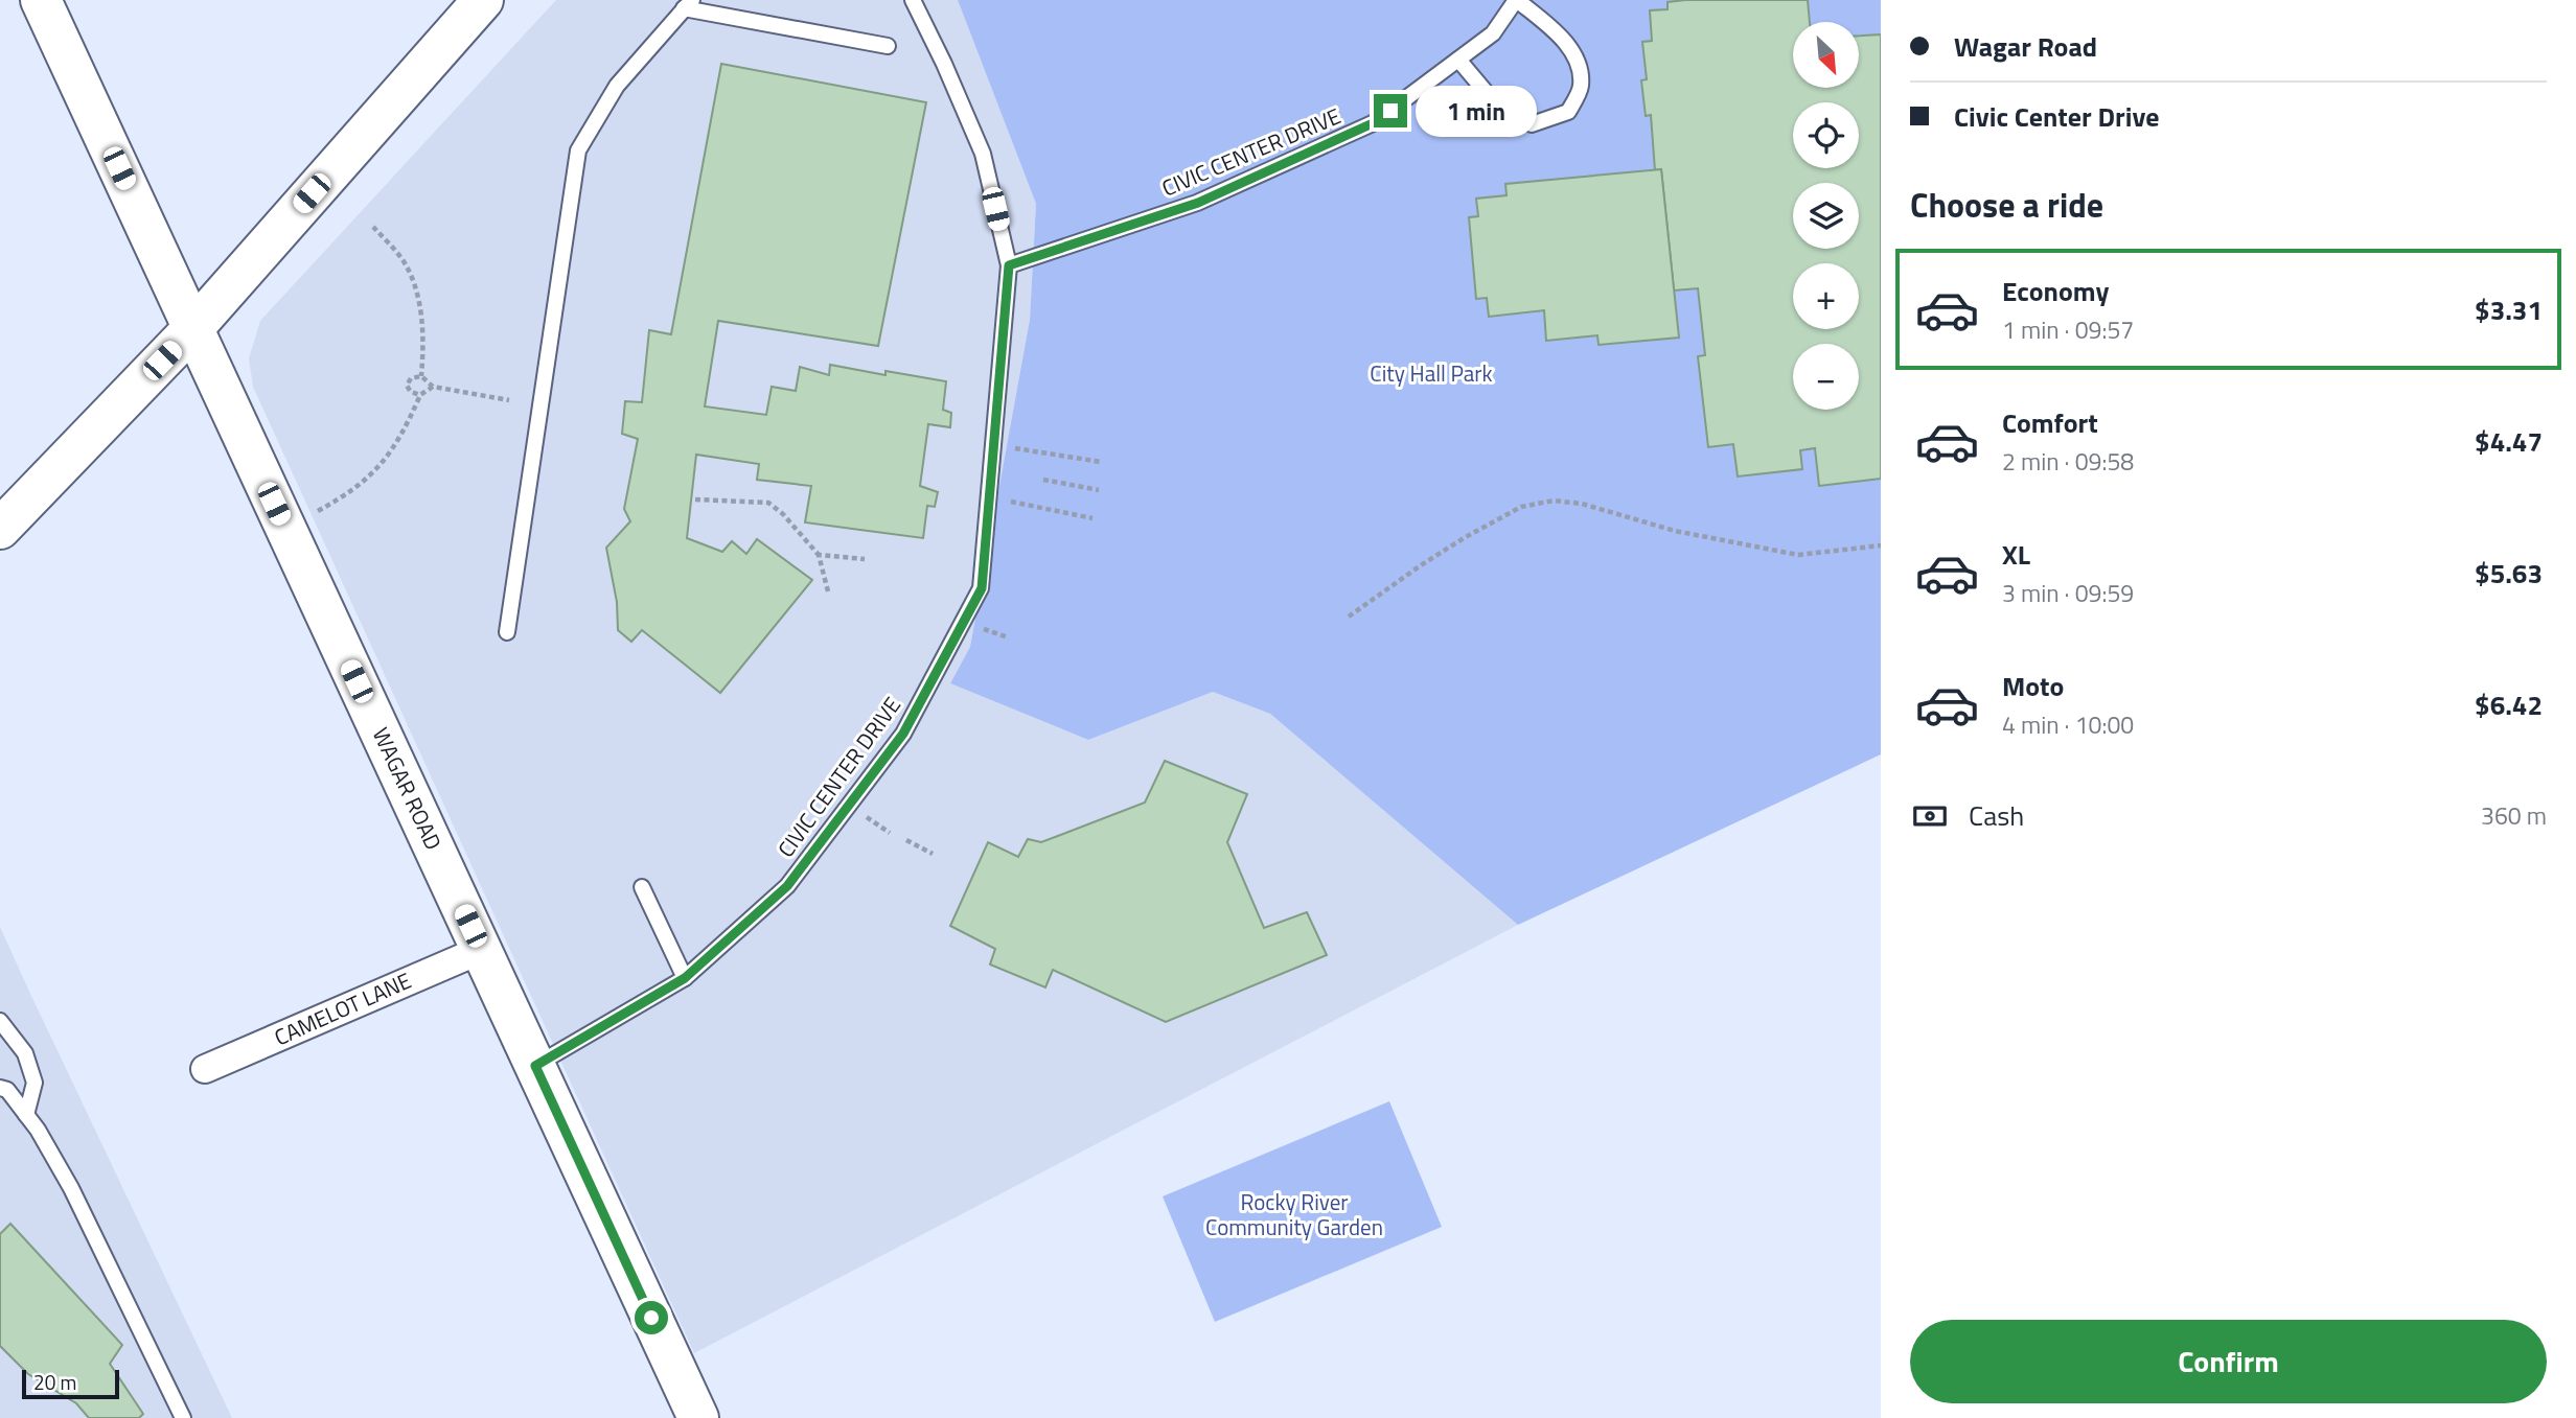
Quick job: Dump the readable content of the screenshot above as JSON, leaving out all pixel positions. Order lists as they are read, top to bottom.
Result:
{
  "streets": {
    "main road": ["WAGAR ROAD"],
    "street": ["CAMELOT LANE"],
    "lane": ["CIVIC CENTER DRIVE"]
  },
  "crossings": [
    ["CIVIC CENTER DRIVE", "WAGAR ROAD"],
    ["WAGAR ROAD", "CAMELOT LANE"]
  ],
  "parks": ["City Hall Park", "Rocky River Community Garden"],
  "scale_bar": "20 m",
  "north": "bottom right",
  "page": {
    "banner": ["Wagar Road", "Civic Center Drive"],
    "map_buttons": ["+", "−"],
    "bubble": "1 min",
    "heading": "Choose a ride",
    "list": [
      {
        "name": "Economy",
        "note": "1 min · 09:57",
        "value": "$3.31"
      },
      {
        "name": "Comfort",
        "note": "2 min · 09:58",
        "value": "$4.47"
      },
      {
        "name": "XL",
        "note": "3 min · 09:59",
        "value": "$5.63"
      },
      {
        "name": "Moto",
        "note": "4 min · 10:00",
        "value": "$6.42"
      }
    ],
    "pay": ["Cash", "360 m"],
    "buttons": "Confirm",
    "scale": "20 m"
  }
}
